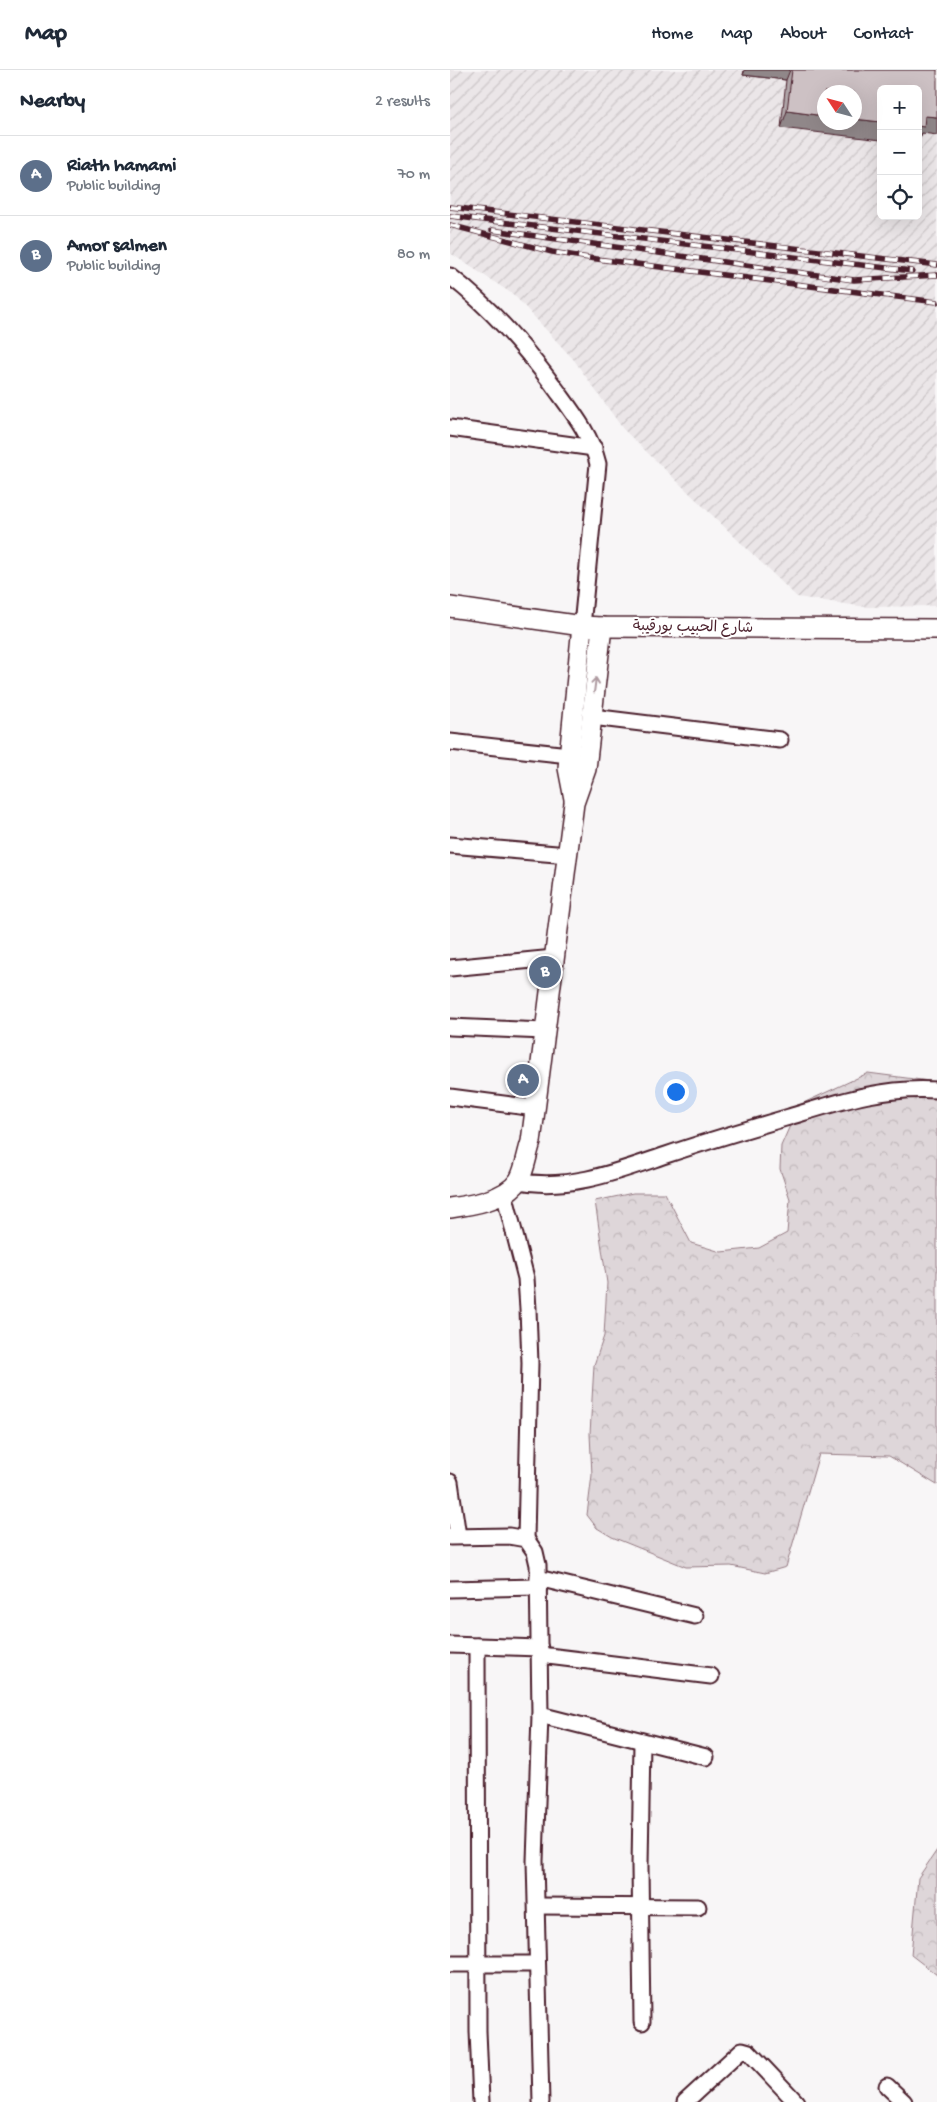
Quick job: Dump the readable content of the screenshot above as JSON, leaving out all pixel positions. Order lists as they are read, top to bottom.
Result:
{
  "streets": {
    "main road": ["شارع الحبيب بورقيبة"]
  },
  "north": "top left",
  "page": {
    "header": "Map",
    "nav": [
      "Home",
      "Map",
      "About",
      "Contact"
    ],
    "heading": ["Nearby", "2 results"],
    "map_buttons": ["+", "−"],
    "list": [
      {
        "mark": "A",
        "name": "Riath hamami",
        "note": "Public building",
        "value": "70 m"
      },
      {
        "mark": "B",
        "name": "Amor salmen",
        "note": "Public building",
        "value": "80 m"
      }
    ],
    "pins": ["B", "A"]
  }
}
